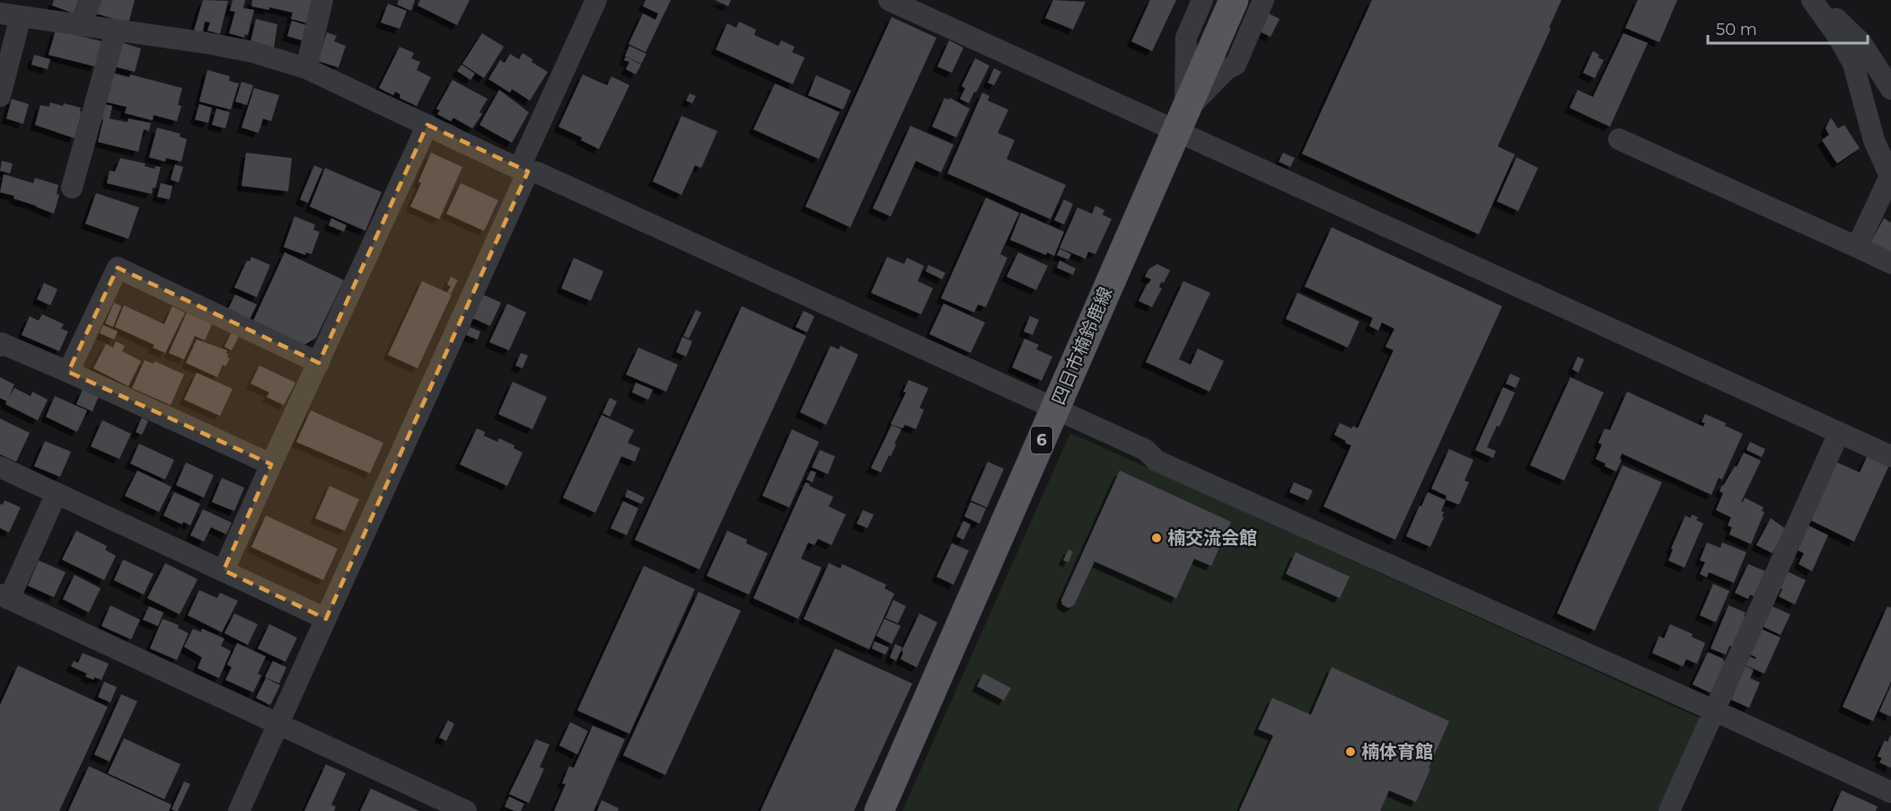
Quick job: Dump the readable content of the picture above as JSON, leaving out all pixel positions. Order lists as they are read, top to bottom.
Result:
{
  "streets": {
    "main road": ["四日市楠鈴鹿線", "6"]
  },
  "places": ["楠交流会館", "楠体育館"],
  "scale_bar": "50 m"
}
